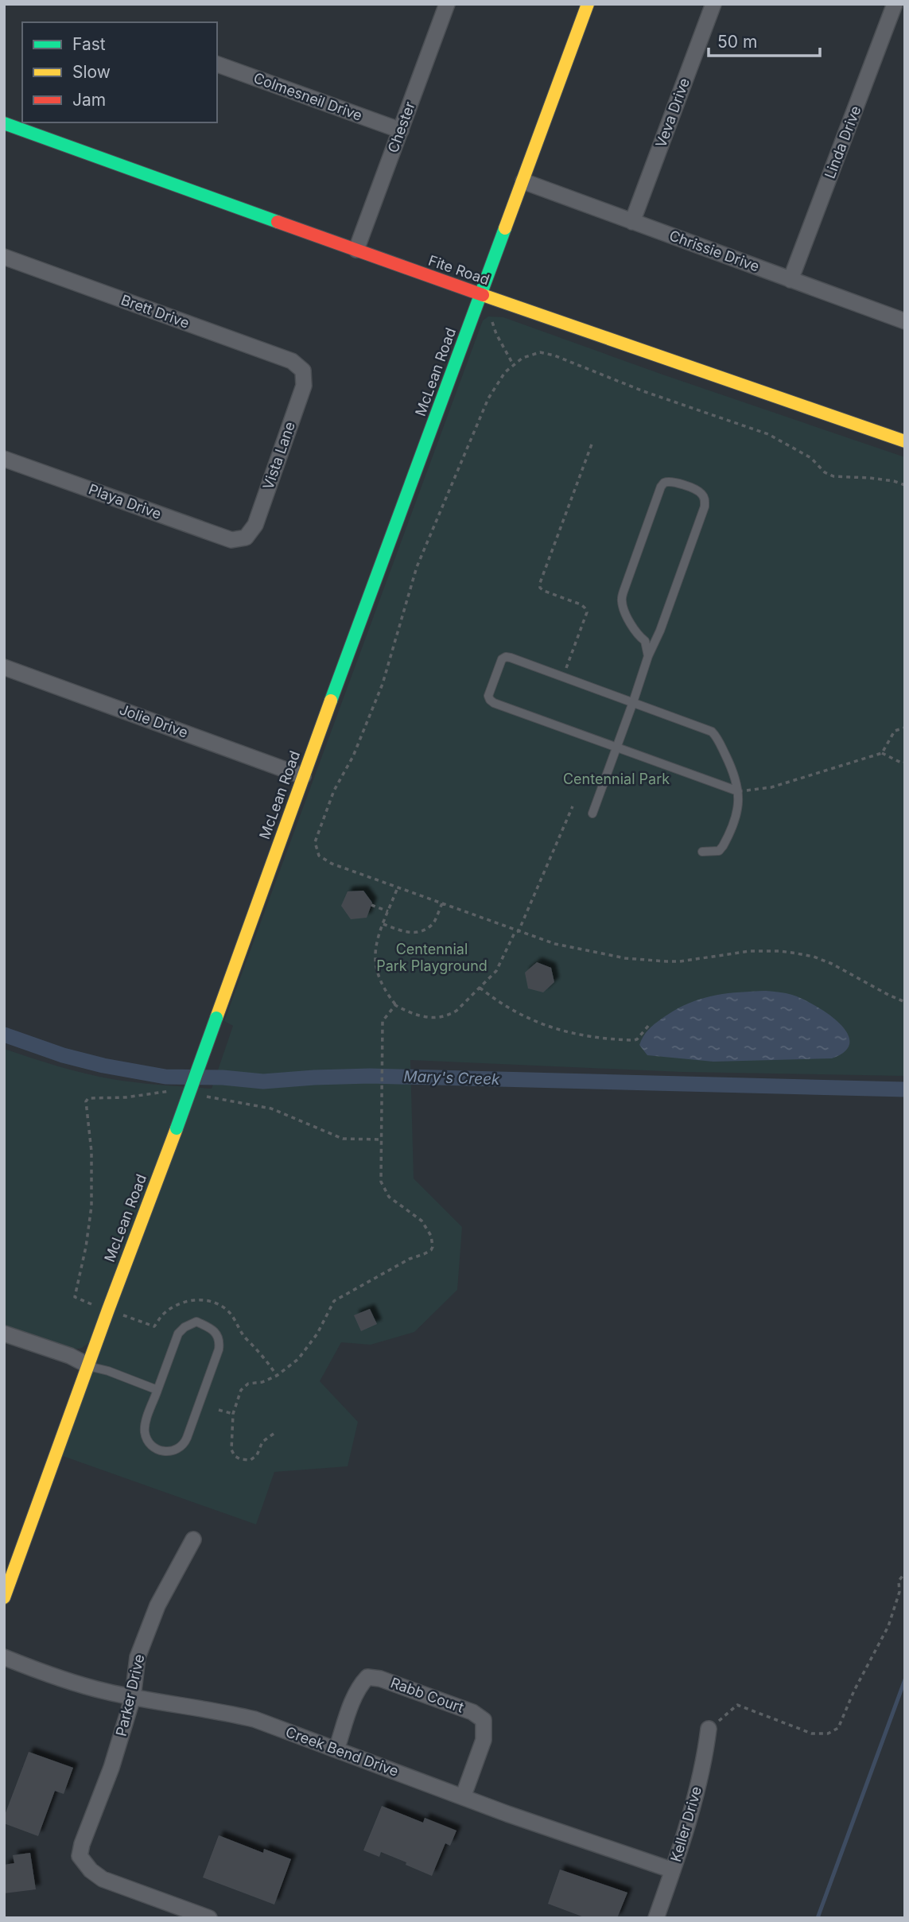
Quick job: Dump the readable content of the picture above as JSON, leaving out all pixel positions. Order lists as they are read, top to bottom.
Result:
{
  "streets": {
    "street": [
      "Colmesneil Drive",
      "Veva Drive",
      "Chester",
      "Linda Drive",
      "Chrissie Drive",
      "Fite Road",
      "Brett Drive",
      "McLean Road",
      "Vista Lane",
      "Playa Drive",
      "Jolie Drive",
      "Parker Drive",
      "Rabb Court",
      "Creek Bend Drive",
      "Keller Drive"
    ]
  },
  "crossings": [
    ["Colmesneil Drive", "Chester"],
    ["Veva Drive", "Chrissie Drive"],
    ["Chester", "Fite Road"],
    ["Linda Drive", "Chrissie Drive"],
    ["Chrissie Drive", "McLean Road"],
    ["Fite Road", "McLean Road"],
    ["Brett Drive", "Vista Lane"],
    ["McLean Road", "Jolie Drive"],
    ["Vista Lane", "Playa Drive"],
    ["Parker Drive", "Creek Bend Drive"],
    ["Rabb Court", "Creek Bend Drive"],
    ["Creek Bend Drive", "Keller Drive"]
  ],
  "water": ["Mary's Creek"],
  "parks": ["Centennial Park", "Centennial Park Playground"],
  "legend": ["Fast", "Slow", "Jam"],
  "scale_bar": "50 m"
}
